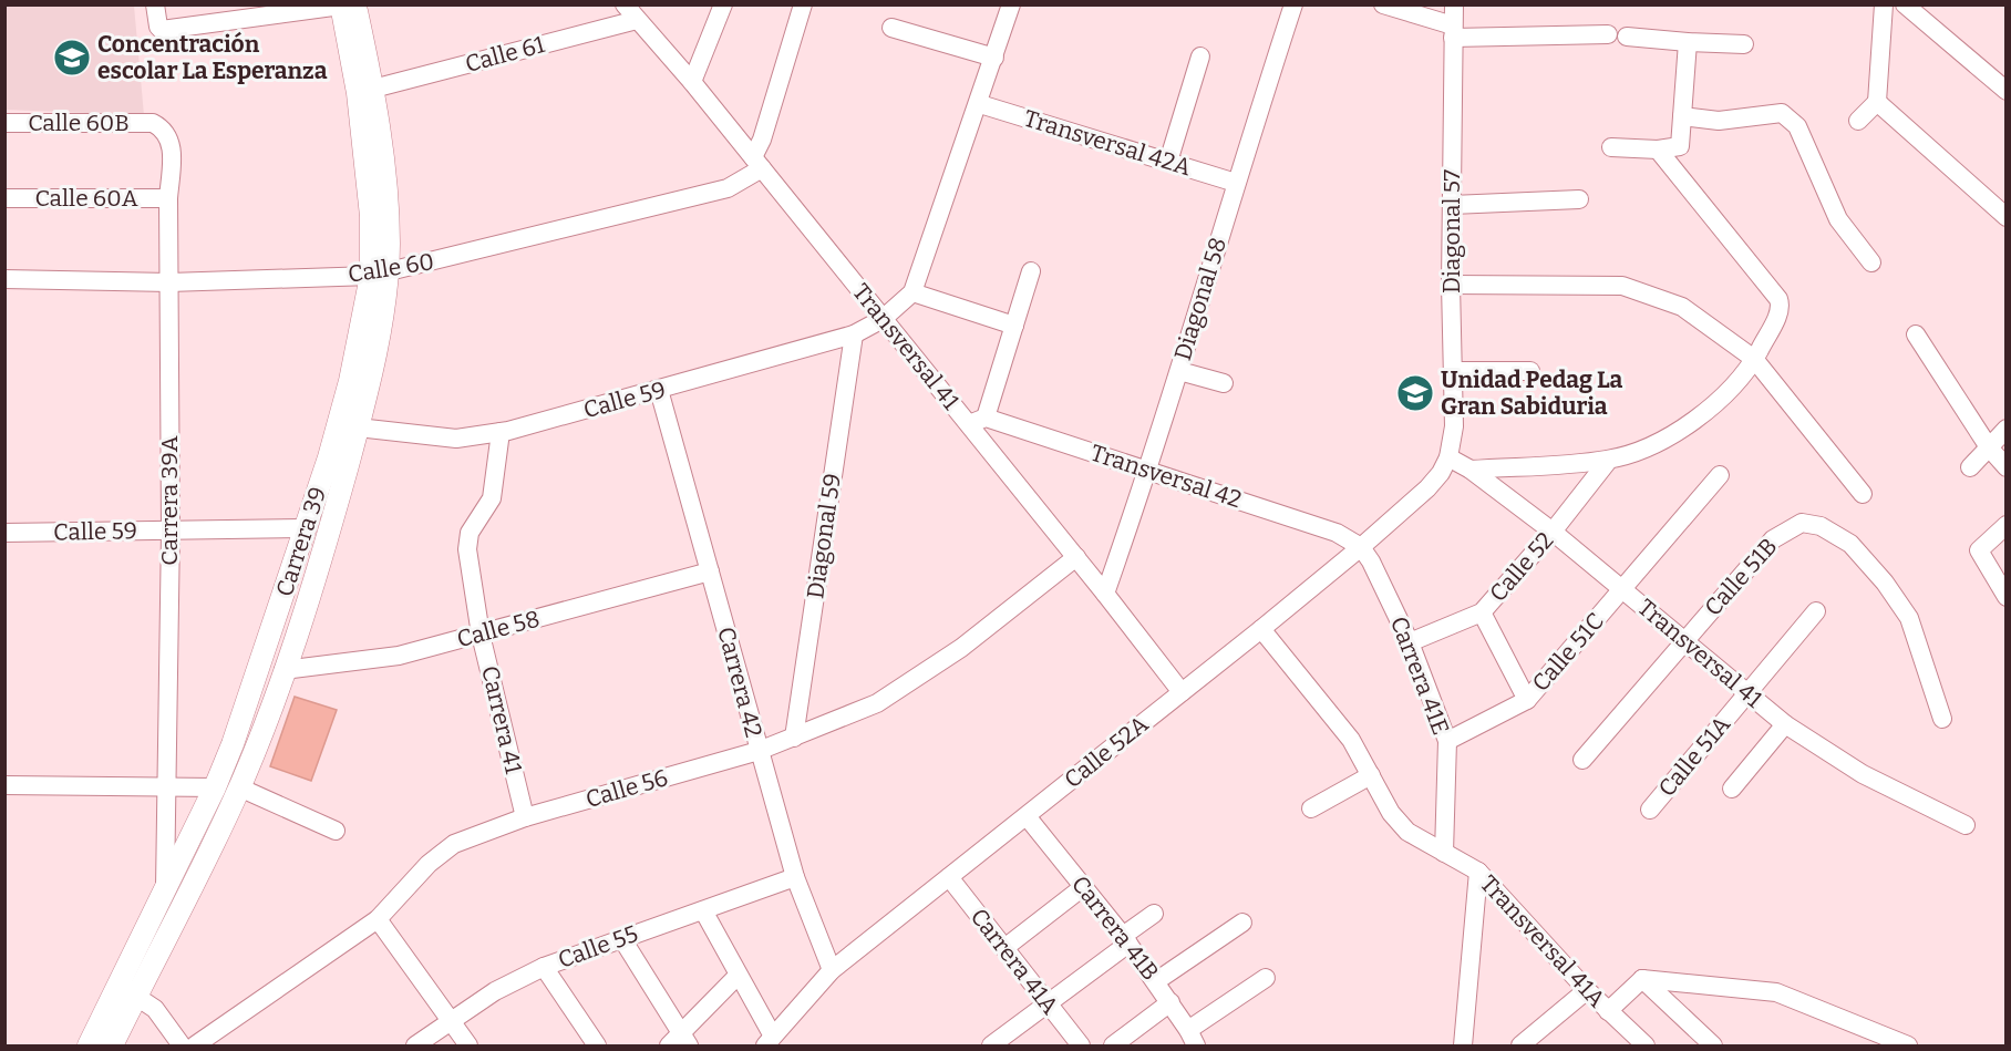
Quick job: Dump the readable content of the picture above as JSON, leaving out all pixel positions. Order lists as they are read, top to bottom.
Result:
{
  "streets": {
    "main road": ["Carrera 39"],
    "street": [
      "Calle 61",
      "Calle 60B",
      "Transversal 42A",
      "Calle 60A",
      "Diagonal 57",
      "Calle 60",
      "Diagonal 58",
      "Transversal 41",
      "Calle 59",
      "Transversal 42",
      "Carrera 39A",
      "Diagonal 59",
      "Calle 52",
      "Calle 51B",
      "Calle 58",
      "Calle 51C",
      "Carrera 41E",
      "Carrera 42",
      "Carrera 41",
      "Calle 52A",
      "Calle 51A",
      "Calle 56",
      "Carrera 41B",
      "Transversal 41A",
      "Calle 55",
      "Carrera 41A"
    ]
  },
  "crossings": [
    ["Calle 61", "Transversal 41"],
    ["Calle 61", "Carrera 39"],
    ["Calle 60B", "Carrera 39A"],
    ["Transversal 42A", "Diagonal 58"],
    ["Calle 60A", "Carrera 39A"],
    ["Diagonal 57", "Transversal 41"],
    ["Diagonal 57", "Calle 52A"],
    ["Calle 60", "Transversal 41"],
    ["Calle 60", "Carrera 39A"],
    ["Calle 60", "Carrera 39"],
    ["Diagonal 58", "Transversal 41"],
    ["Diagonal 58", "Transversal 42"],
    ["Transversal 41", "Calle 59"],
    ["Transversal 41", "Transversal 42"],
    ["Transversal 41", "Calle 52"],
    ["Transversal 41", "Calle 51B"],
    ["Transversal 41", "Calle 51C"],
    ["Transversal 41", "Calle 52A"],
    ["Transversal 41", "Calle 51A"],
    ["Transversal 41", "Calle 56"],
    ["Calle 59", "Carrera 39A"],
    ["Calle 59", "Diagonal 59"],
    ["Calle 59", "Carrera 39"],
    ["Calle 59", "Carrera 42"],
    ["Calle 59", "Carrera 41"],
    ["Transversal 42", "Carrera 41E"],
    ["Transversal 42", "Calle 52A"],
    ["Carrera 39A", "Carrera 39"],
    ["Diagonal 59", "Calle 56"],
    ["Carrera 39", "Calle 58"],
    ["Calle 52", "Carrera 41E"],
    ["Calle 58", "Carrera 42"],
    ["Calle 58", "Carrera 41"],
    ["Calle 51C", "Carrera 41E"],
    ["Carrera 41E", "Calle 52A"],
    ["Carrera 41E", "Transversal 41A"],
    ["Carrera 42", "Calle 52A"],
    ["Carrera 42", "Calle 56"],
    ["Carrera 42", "Calle 55"],
    ["Carrera 41", "Calle 56"],
    ["Calle 52A", "Carrera 41B"],
    ["Calle 52A", "Transversal 41A"],
    ["Calle 52A", "Carrera 41A"]
  ],
  "places": {
    "school or university": ["Concentración escolar La Esperanza", "Unidad Pedag La Gran Sabiduria"]
  }
}
